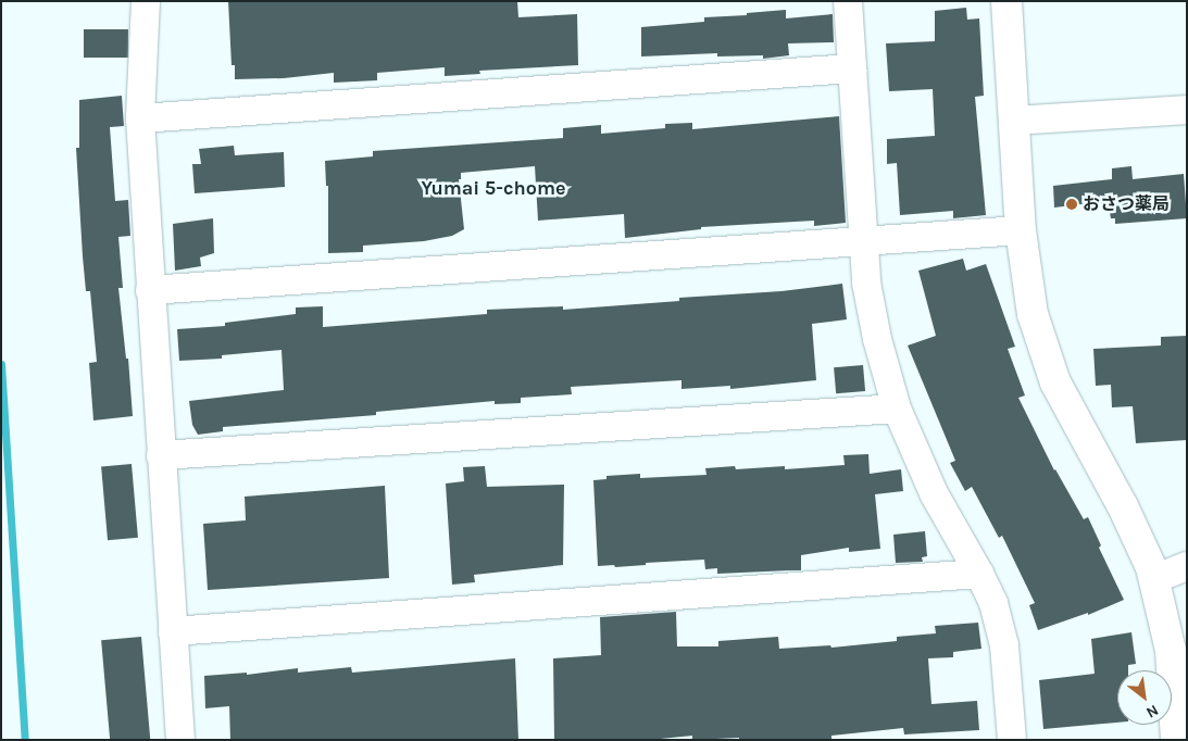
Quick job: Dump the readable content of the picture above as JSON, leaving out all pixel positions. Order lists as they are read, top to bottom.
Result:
{
  "districts": ["Yumai 5-chome"],
  "places": ["おさつ薬局"],
  "north": "bottom right"
}
